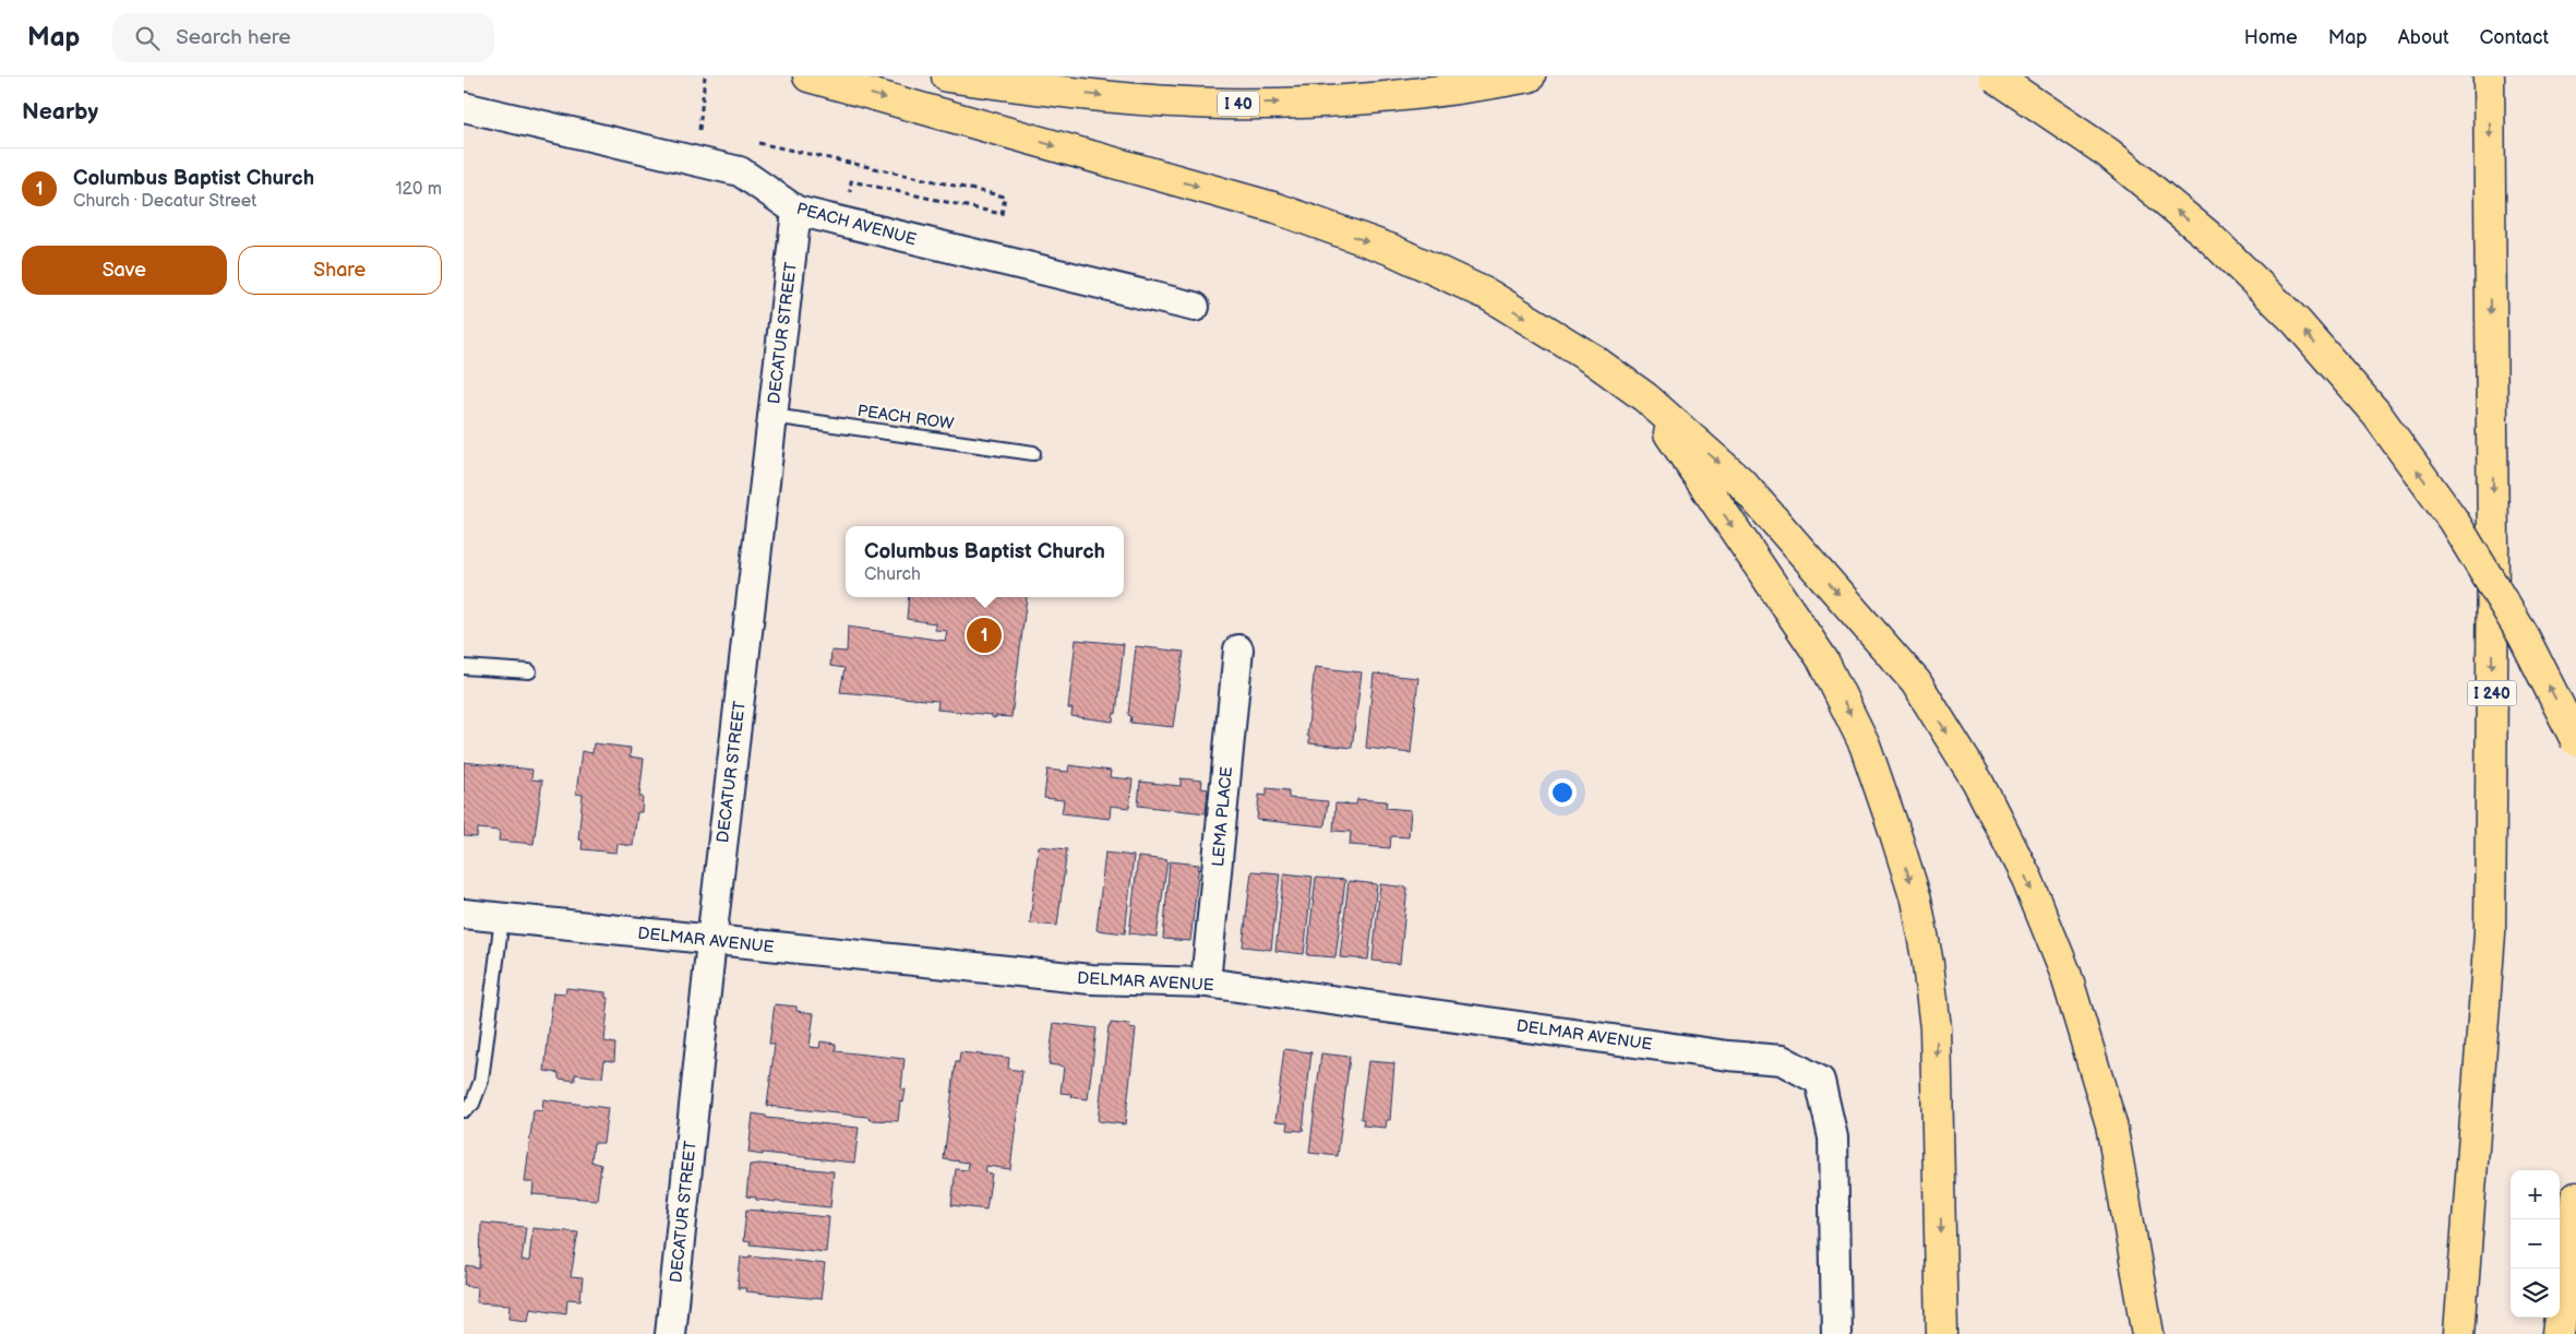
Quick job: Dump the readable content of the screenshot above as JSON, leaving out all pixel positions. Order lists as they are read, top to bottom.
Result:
{
  "streets": {
    "highway": ["I 40", "I 240"],
    "street": [
      "PEACH AVENUE",
      "DECATUR STREET",
      "LEMA PLACE",
      "DELMAR AVENUE"
    ],
    "lane": ["PEACH ROW"]
  },
  "crossings": [
    ["PEACH AVENUE", "DECATUR STREET"],
    ["DECATUR STREET", "PEACH ROW"],
    ["DECATUR STREET", "DELMAR AVENUE"],
    ["LEMA PLACE", "DELMAR AVENUE"]
  ],
  "page": {
    "header": "Map",
    "search": "Search here",
    "nav": [
      "Home",
      "Map",
      "About",
      "Contact"
    ],
    "heading": "Nearby",
    "list": [
      {
        "mark": "1",
        "name": "Columbus Baptist Church",
        "note": "Church · Decatur Street",
        "value": "120 m"
      }
    ],
    "buttons": ["Save", "Share"],
    "popup": ["Columbus Baptist Church", "Church"],
    "pins": "1",
    "map_buttons": ["+", "−"]
  }
}
